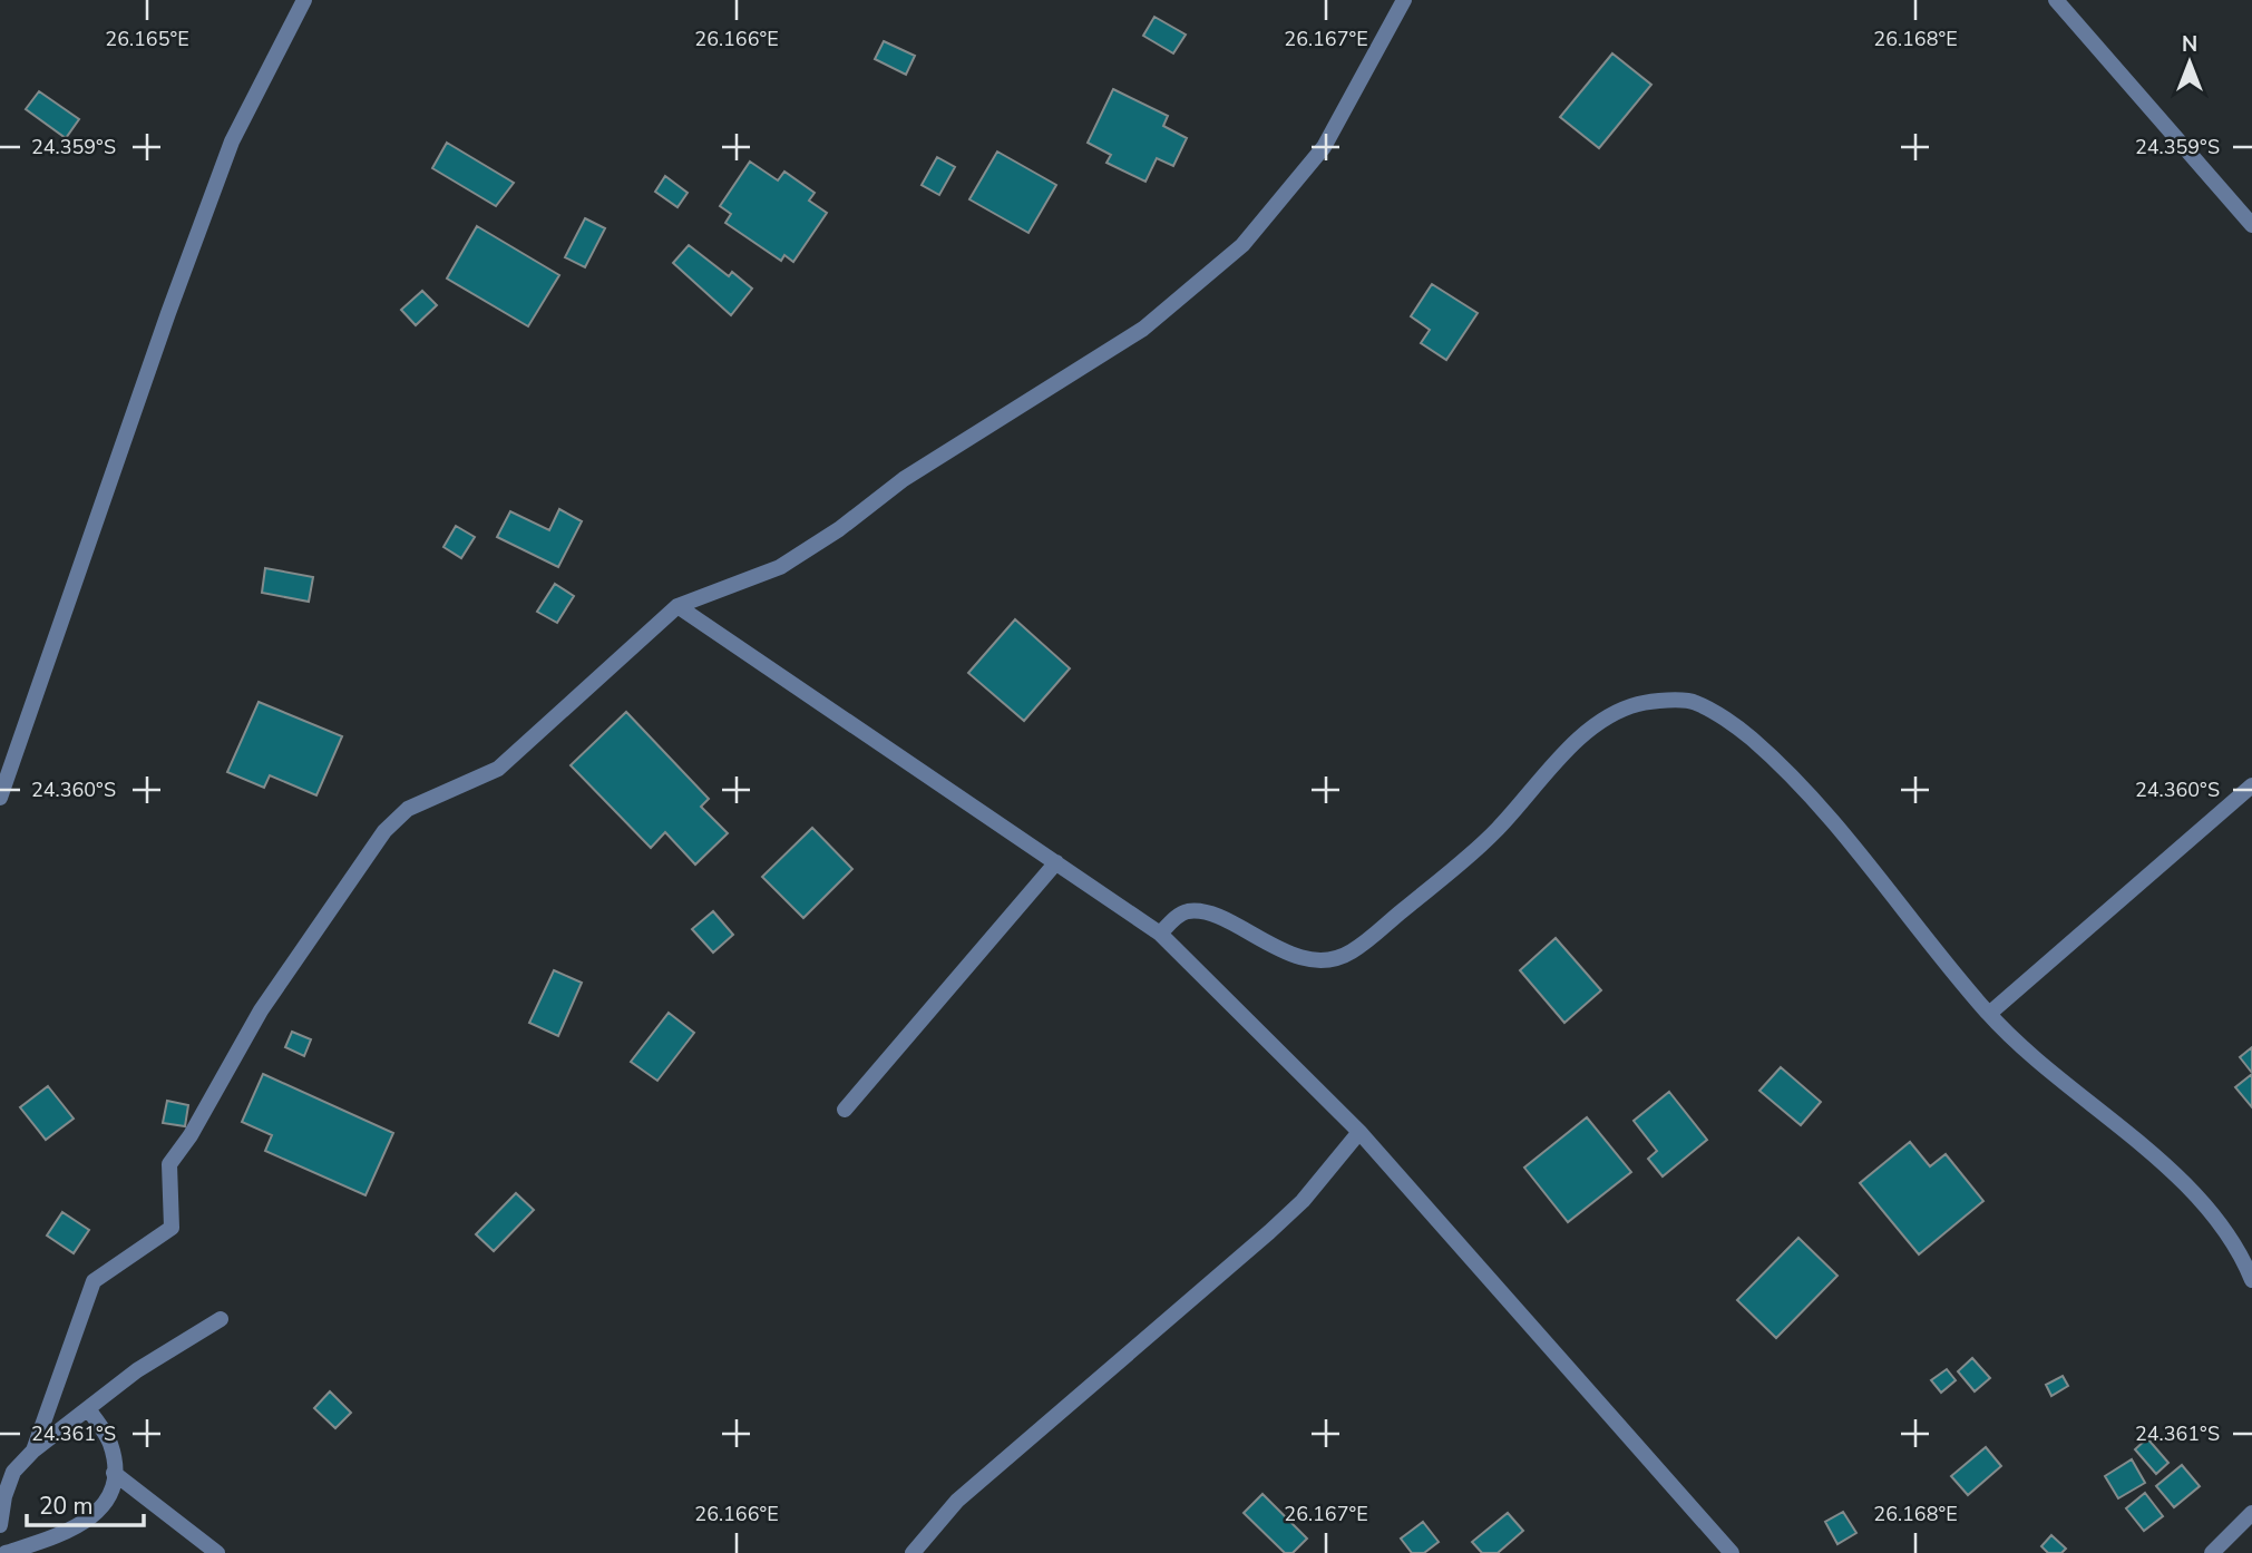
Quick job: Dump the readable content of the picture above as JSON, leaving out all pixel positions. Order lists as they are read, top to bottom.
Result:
{
  "scale_bar": "20 m",
  "north": "top",
  "coordinates": [
    "26.165°E",
    "26.166°E",
    "26.167°E",
    "26.168°E",
    "24.359°S",
    "24.360°S",
    "24.361°S"
  ]
}
